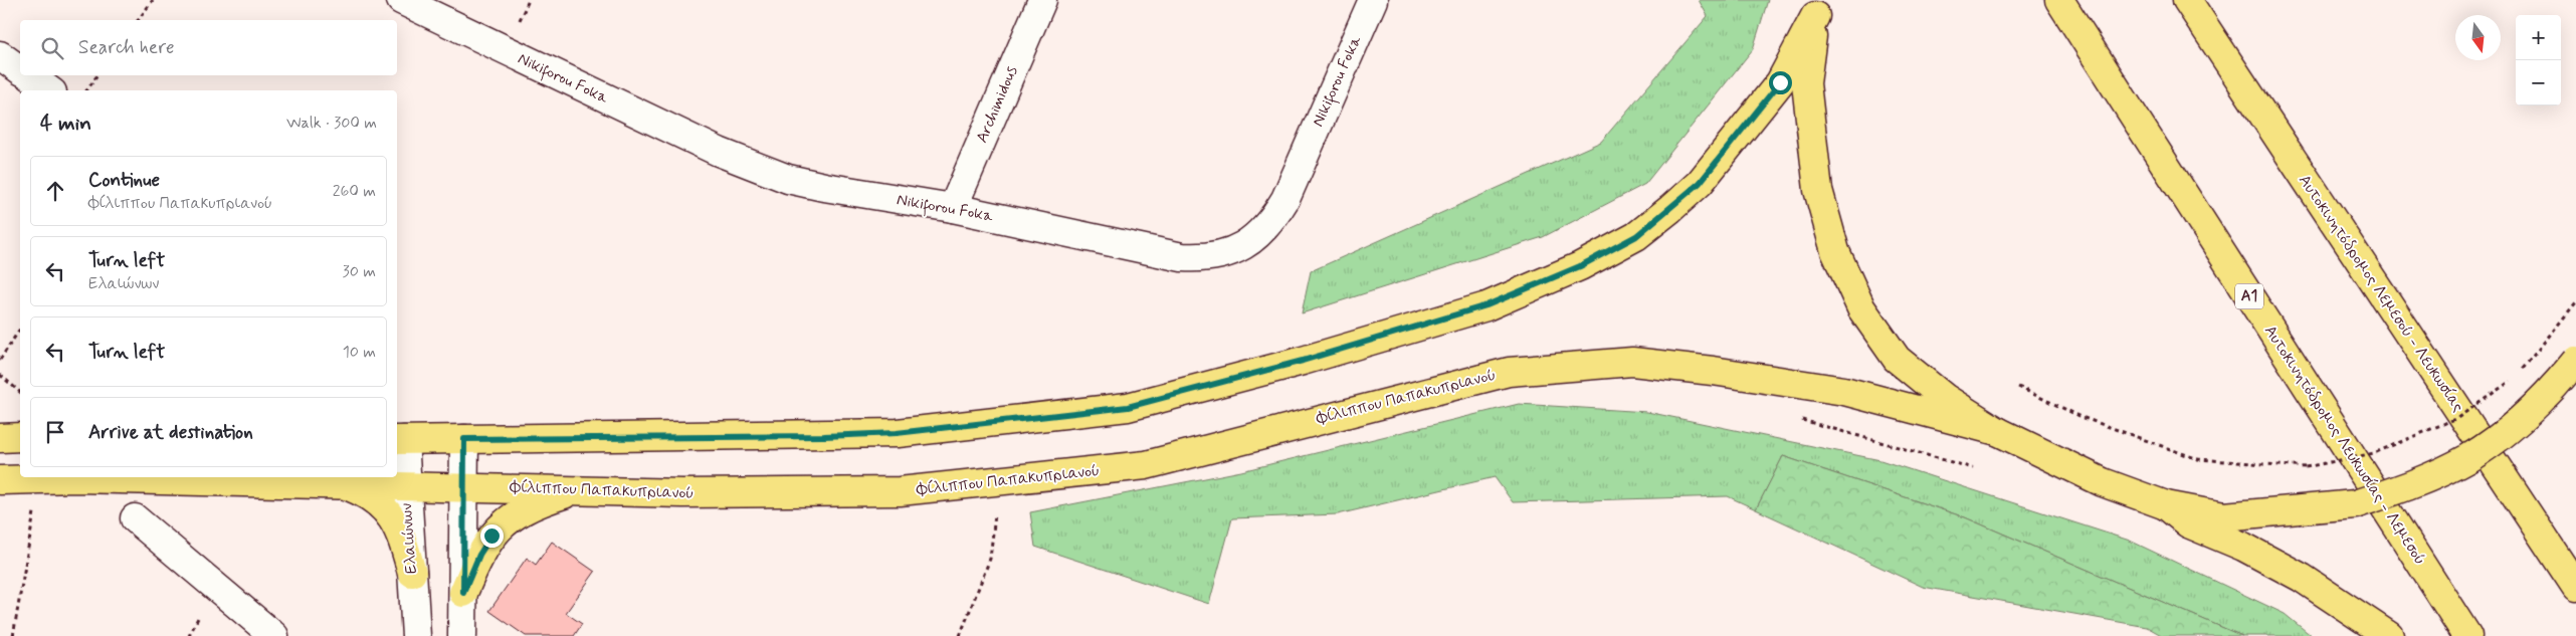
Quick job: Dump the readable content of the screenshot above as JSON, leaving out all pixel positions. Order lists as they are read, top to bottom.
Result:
{
  "streets": {
    "main road": [
      "Αυτοκινητόδρομος Λεμεσού - Λευκωσίας",
      "A1",
      "Φίλιππου Παπακυπριανού",
      "Αυτοκινητόδρομος Λευκωσίας - Λεμεσού"
    ],
    "street": ["Nikiforou Foka", "Archimidous", "Ελαιώνων"]
  },
  "crossings": [
    ["Nikiforou Foka", "Archimidous"],
    ["Φίλιππου Παπακυπριανού", "Ελαιώνων"]
  ],
  "north": "bottom",
  "page": {
    "map_buttons": ["+", "−"],
    "search": "Search here",
    "heading": ["4 min", "Walk · 300 m"],
    "list": [
      ["Continue", "Φίλιππου Παπακυπριανού", "260 m"],
      ["Turn left", "Ελαιώνων", "30 m"],
      ["Turn left", "10 m"],
      "Arrive at destination"
    ]
  }
}
